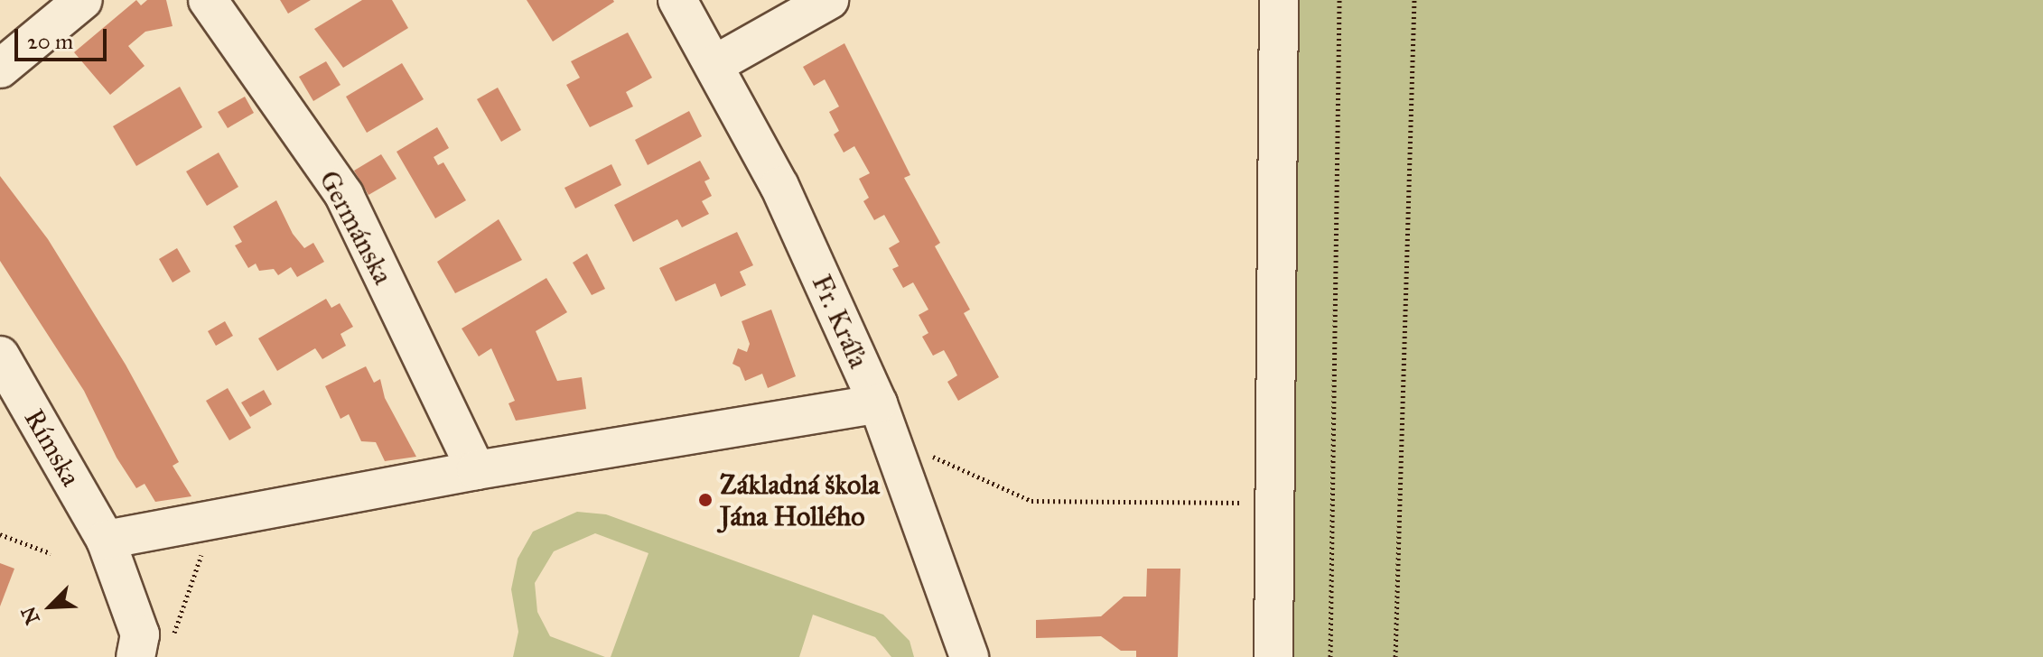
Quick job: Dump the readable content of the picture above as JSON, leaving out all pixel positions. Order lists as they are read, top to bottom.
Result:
{
  "streets": {
    "street": ["Germánska", "Fr. Kráľa", "Rímska"]
  },
  "places": ["Základná škola Jána Hollého"],
  "scale_bar": "20 m",
  "north": "bottom left"
}
